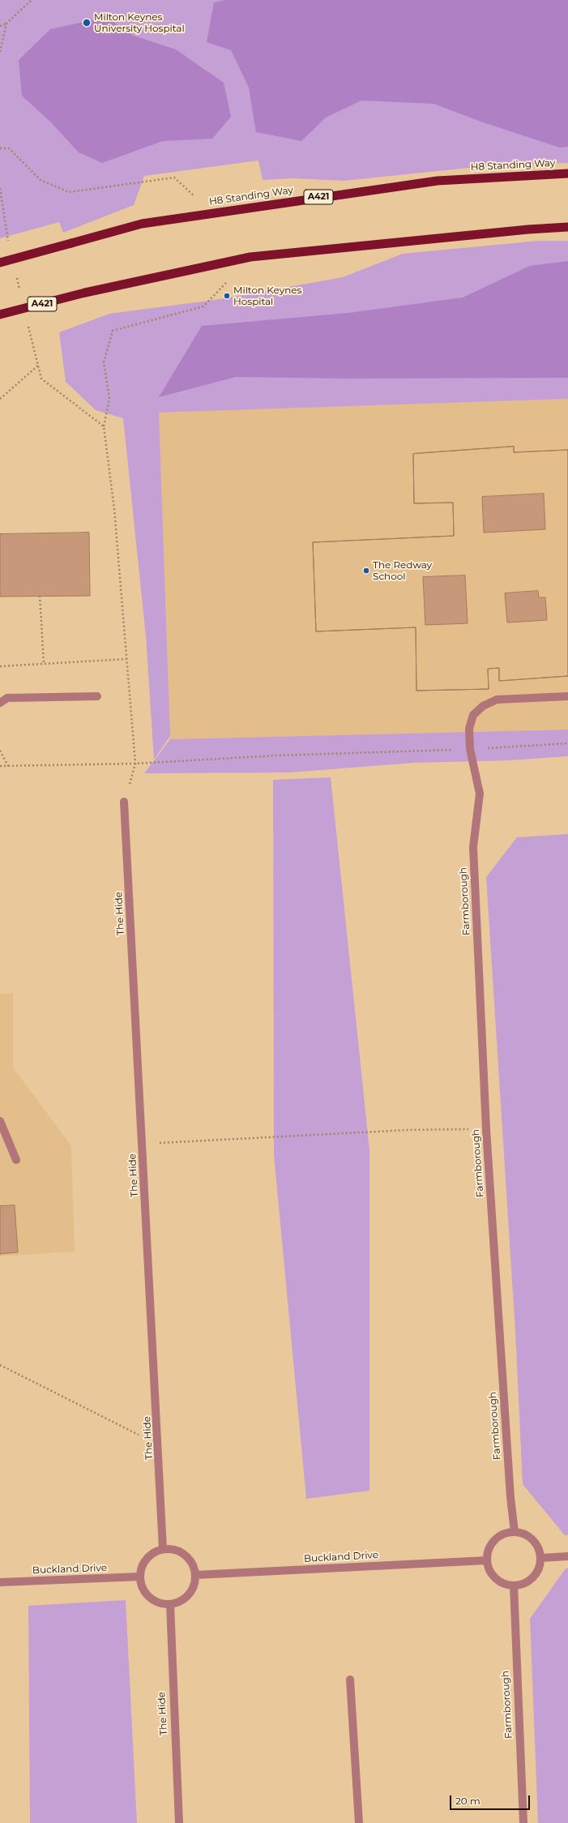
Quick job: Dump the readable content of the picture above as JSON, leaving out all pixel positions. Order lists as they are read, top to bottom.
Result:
{
  "streets": {
    "highway": ["H8 Standing Way", "A421"],
    "street": ["Farmborough", "The Hide", "Buckland Drive"]
  },
  "crossings": [
    ["Farmborough", "Buckland Drive"],
    ["The Hide", "Buckland Drive"]
  ],
  "places": ["Milton Keynes University Hospital", "Milton Keynes Hospital", "The Redway School"],
  "scale_bar": "20 m"
}
